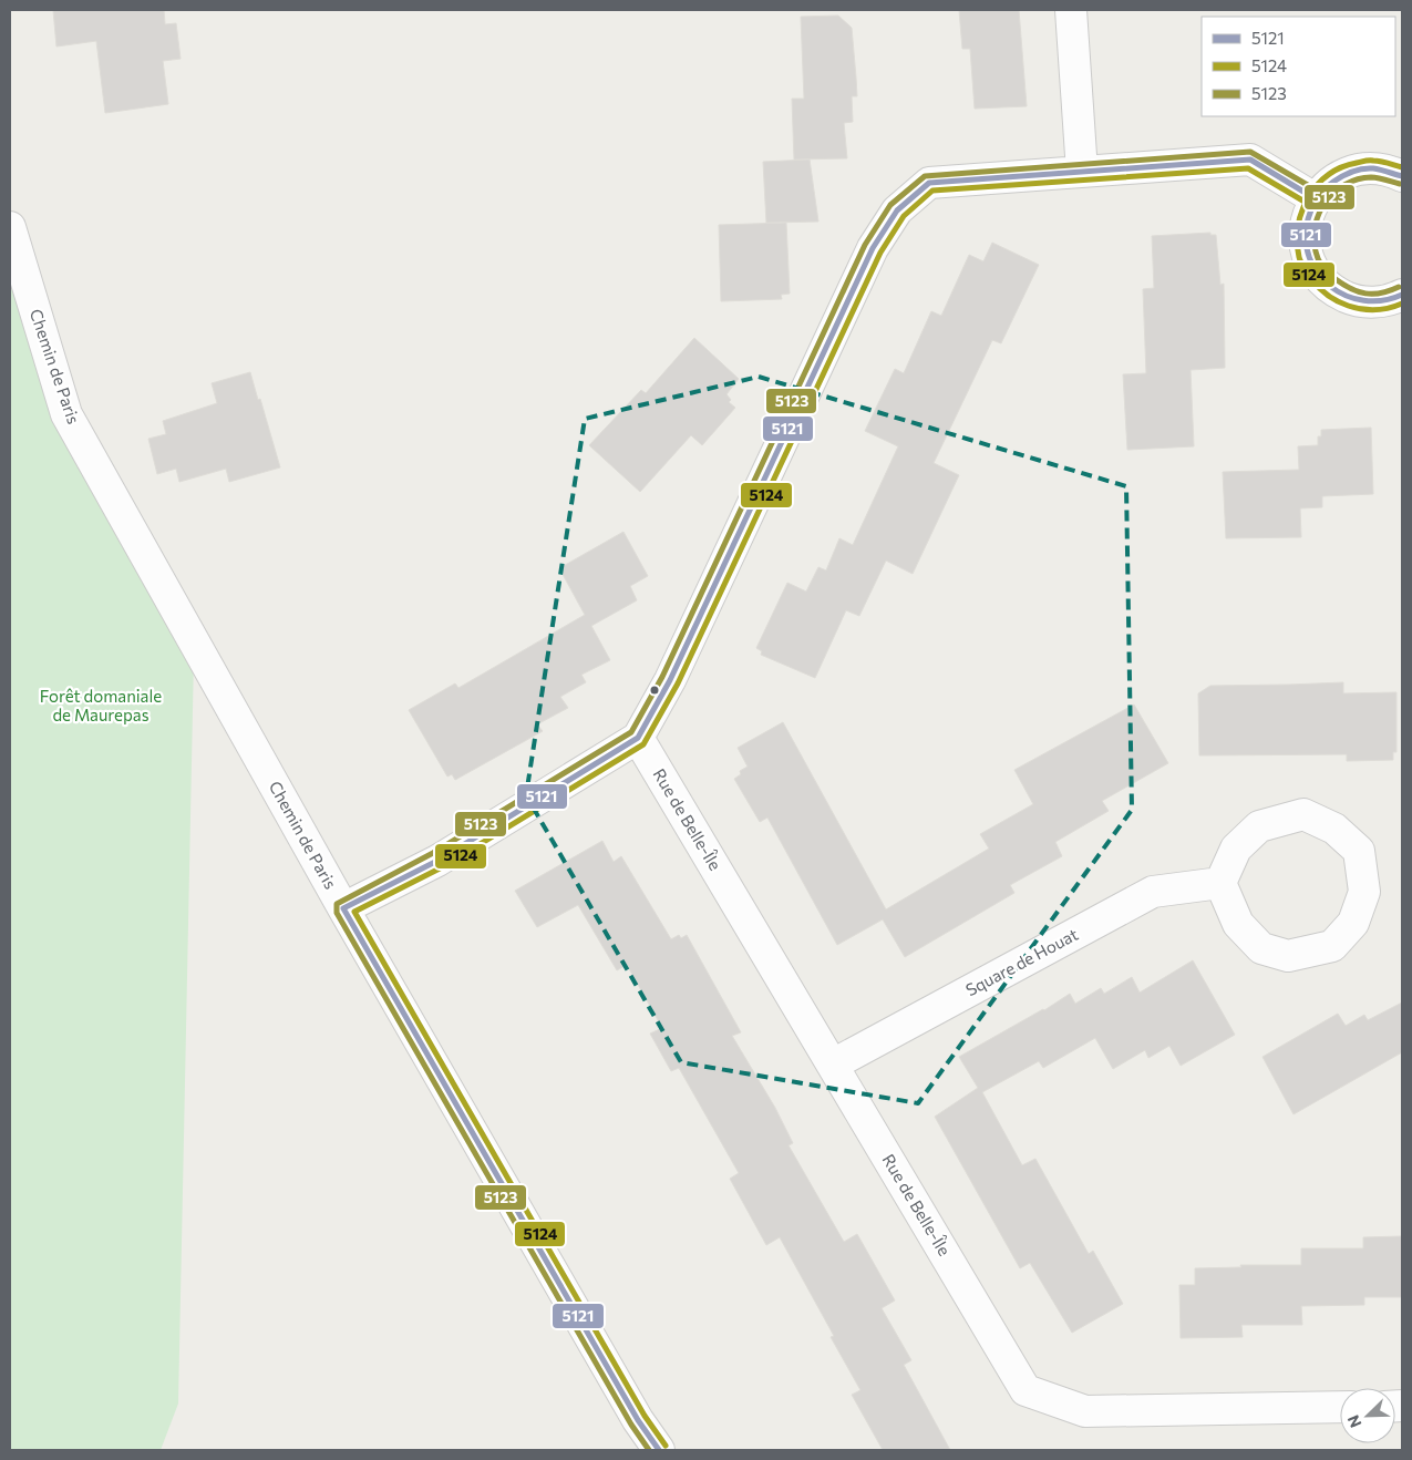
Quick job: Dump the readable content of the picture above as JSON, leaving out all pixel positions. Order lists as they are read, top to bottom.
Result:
{
  "streets": {
    "street": ["Chemin de Paris", "Rue de Belle-Île", "Square de Houat"]
  },
  "crossings": [
    ["Rue de Belle-Île", "Square de Houat"]
  ],
  "parks": ["Forêt domaniale de Maurepas"],
  "lines": ["transit line 5123", "transit line 5121", "transit line 5124"],
  "legend": ["5121", "5124", "5123"],
  "north": "bottom left"
}
